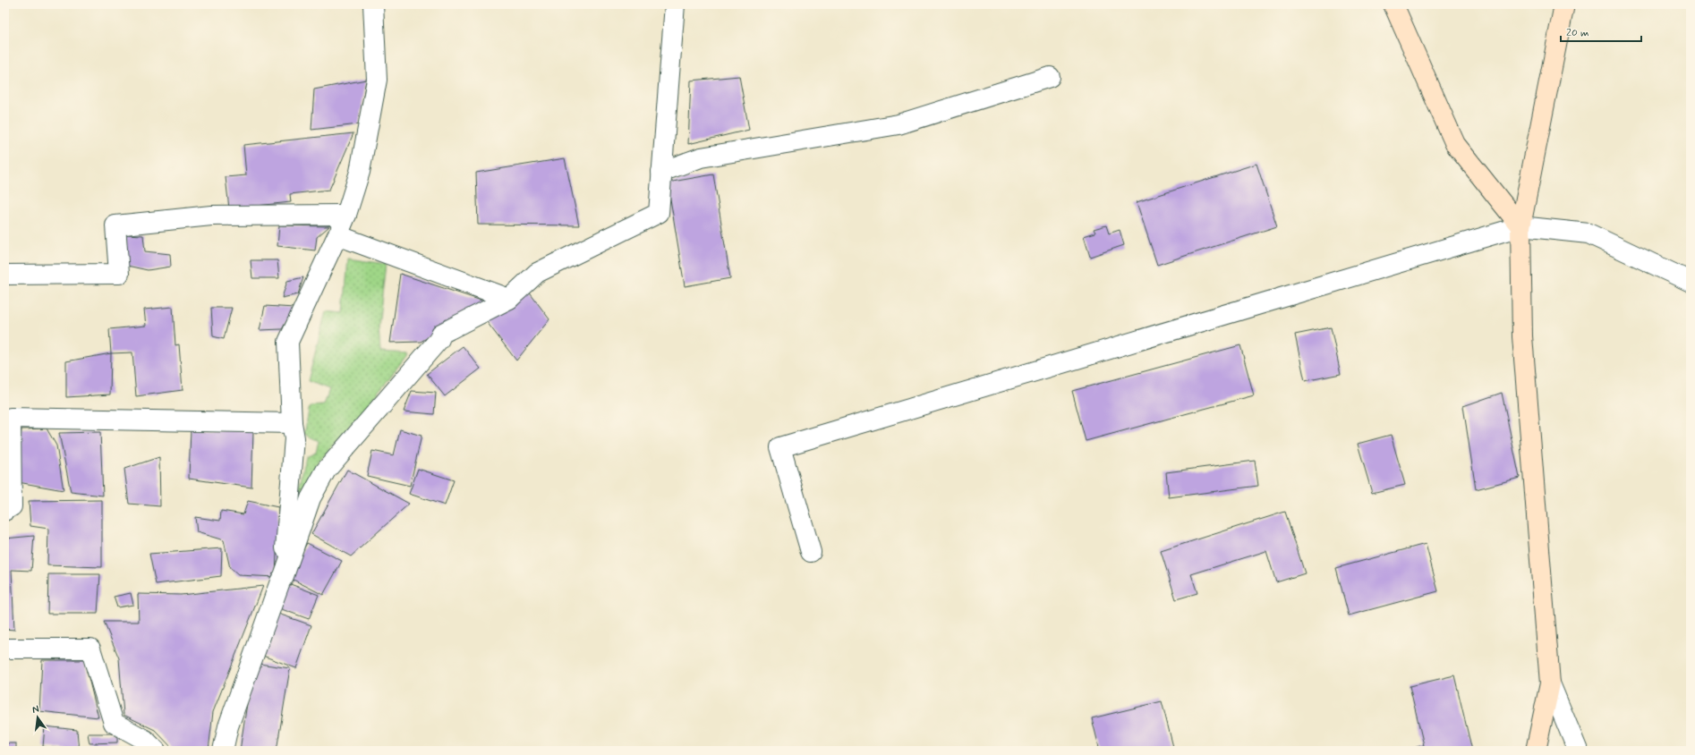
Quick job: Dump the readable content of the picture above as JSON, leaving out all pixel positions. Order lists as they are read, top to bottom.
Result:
{
  "scale_bar": "20 m",
  "north": "top"
}
